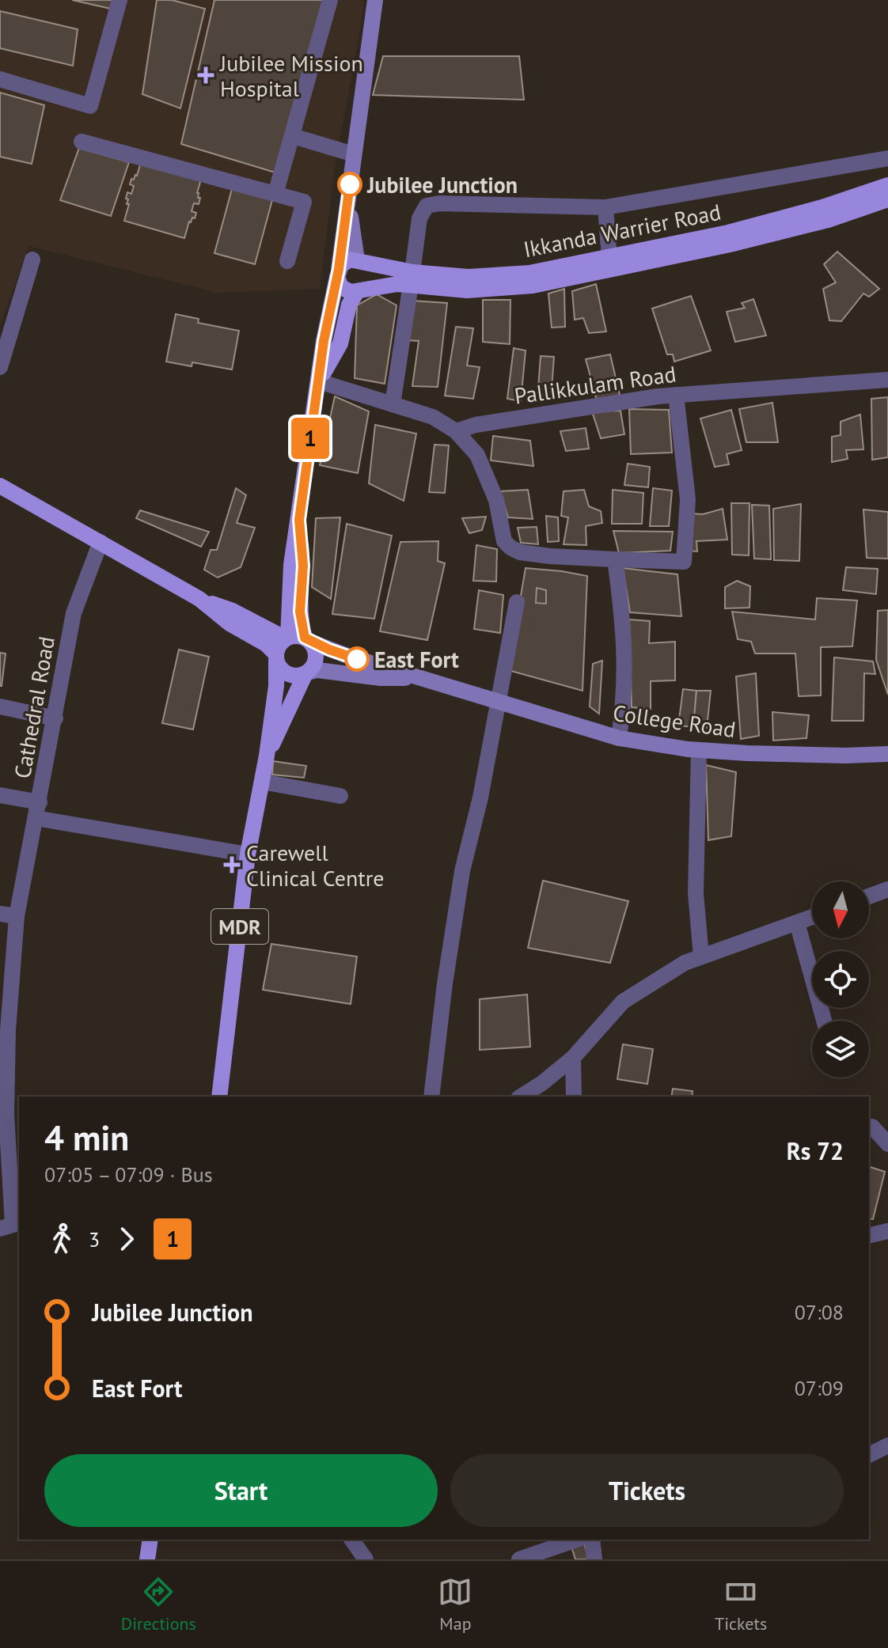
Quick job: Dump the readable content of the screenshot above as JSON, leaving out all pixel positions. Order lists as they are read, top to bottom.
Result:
{
  "streets": {
    "main road": ["Ikkanda Warrier Road", "College Road", "MDR"],
    "street": ["Pallikkulam Road", "Cathedral Road"]
  },
  "places": {
    "health": ["Jubilee Mission Hospital", "Carewell Clinical Centre"],
    "other": ["Jubilee Junction", "East Fort"]
  },
  "lines": ["bus line 1"],
  "north": "bottom",
  "page": {
    "on_map": "1",
    "heading": ["4 min", "07:05 – 07:09 · Bus", "Rs 72"],
    "legs": ["3", "1"],
    "list": [
      {
        "name": "Jubilee Junction",
        "value": "07:08"
      },
      {
        "name": "East Fort",
        "value": "07:09"
      }
    ],
    "buttons": ["Start", "Tickets"],
    "tabs": ["Directions", "Map", "Tickets"]
  }
}
